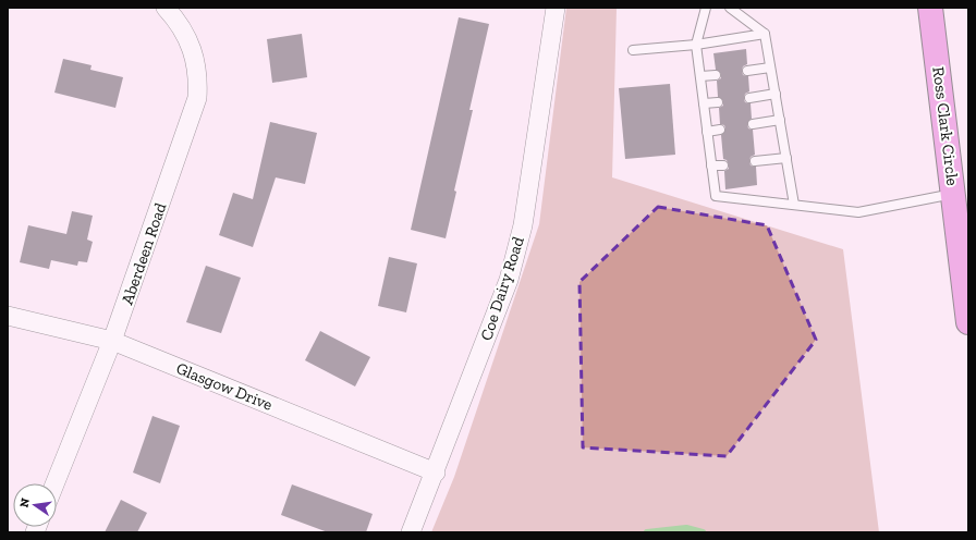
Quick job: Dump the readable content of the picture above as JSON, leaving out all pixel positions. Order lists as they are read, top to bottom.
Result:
{
  "streets": {
    "highway": ["Ross Clark Circle"],
    "street": ["Aberdeen Road", "Coe Dairy Road", "Glasgow Drive"]
  },
  "crossings": [
    ["Aberdeen Road", "Glasgow Drive"],
    ["Coe Dairy Road", "Glasgow Drive"]
  ],
  "north": "left"
}
